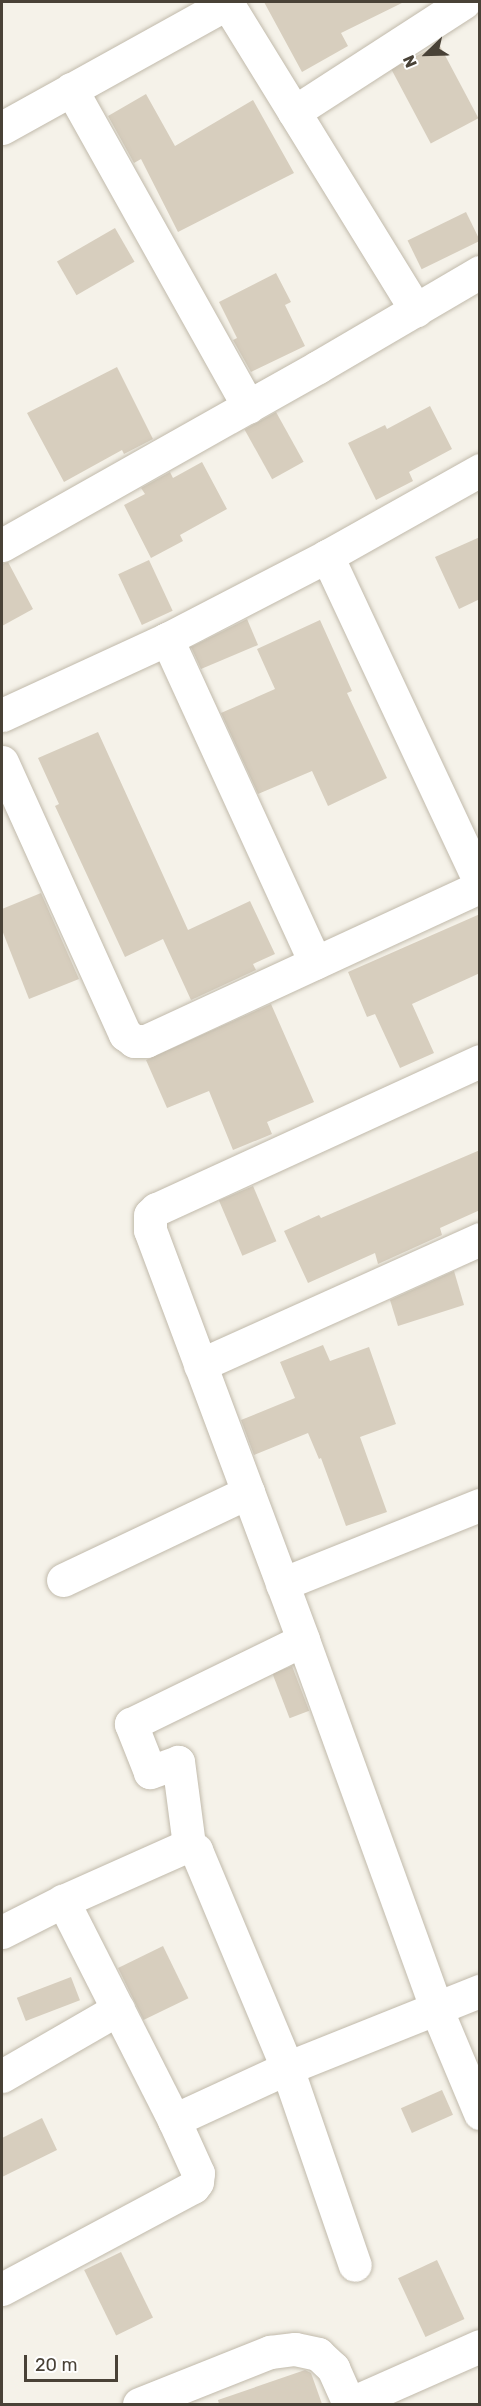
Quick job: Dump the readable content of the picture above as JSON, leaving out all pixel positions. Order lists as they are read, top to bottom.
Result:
{
  "scale_bar": "20 m",
  "north": "bottom left"
}
